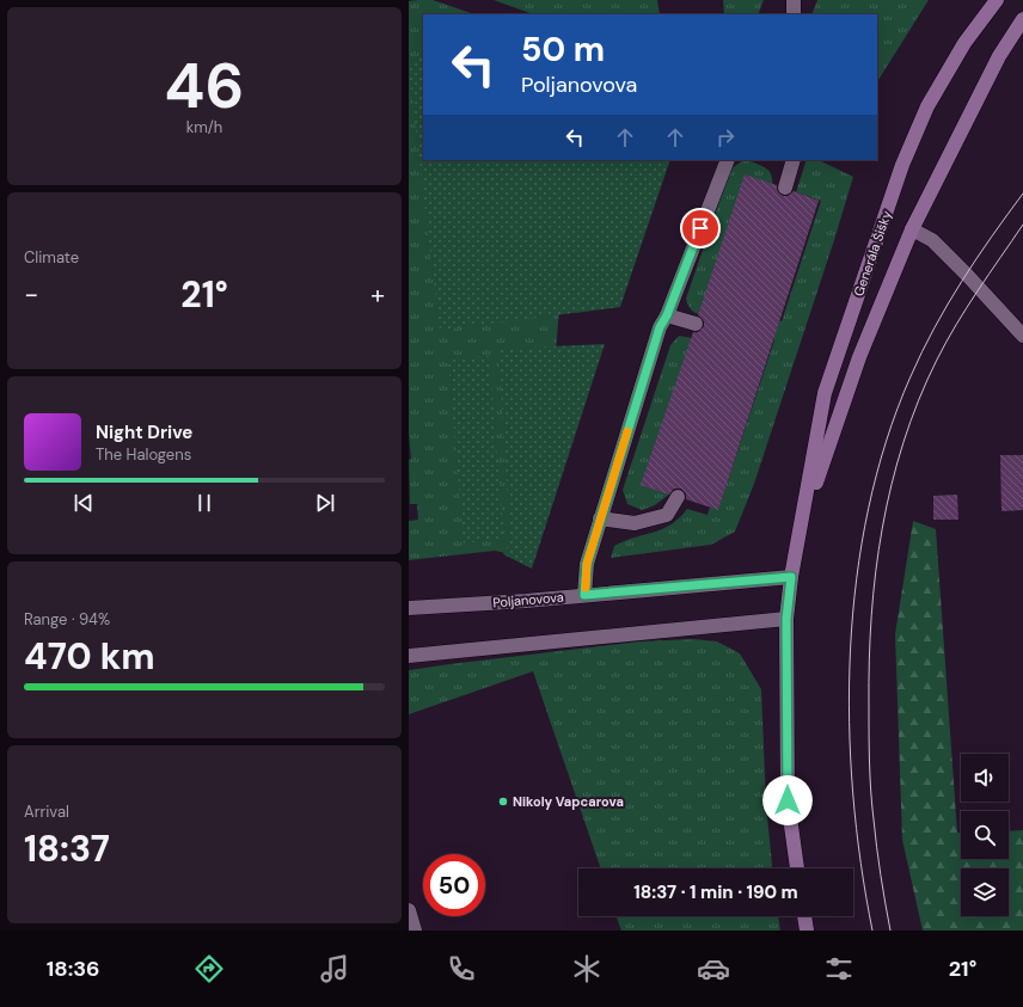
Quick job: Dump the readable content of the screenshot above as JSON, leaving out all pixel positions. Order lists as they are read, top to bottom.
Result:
{
  "streets": {
    "main road": ["Generála Šišky"],
    "street": ["Poljanovova"]
  },
  "crossings": [
    ["Generála Šišky", "Poljanovova"]
  ],
  "places": ["Nikoly Vapcarova"],
  "page": {
    "tile": [
      ["46", "km/h"],
      "Climate",
      ["Range · 94%", "470 km"],
      ["Arrival", "18:37"]
    ],
    "turn": ["50 m", "Poljanovova"],
    "heat": ["−", "21°", "+"],
    "song": ["Night Drive", "The Halogens"],
    "limit": "50",
    "trip": "18:37 · 1 min · 190 m",
    "tabs": ["18:36", "21°"]
  }
}
